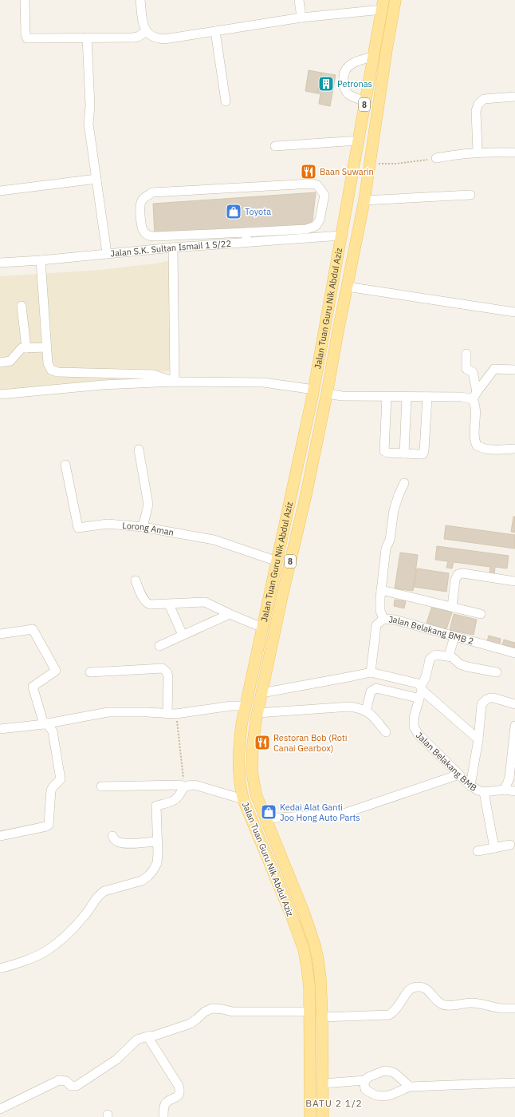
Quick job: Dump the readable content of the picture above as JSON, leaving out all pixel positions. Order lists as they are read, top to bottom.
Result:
{
  "streets": {
    "main road": ["8", "Jalan Tuan Guru Nik Abdul Aziz"],
    "street": [
      "Jalan S.K. Sultan Ismail 1 S/22",
      "Lorong Aman",
      "Jalan Belakang BMB 2",
      "Jalan Belakang BMB"
    ]
  },
  "crossings": [
    ["Jalan S.K. Sultan Ismail 1 S/22", "Jalan Tuan Guru Nik Abdul Aziz"],
    ["Jalan Tuan Guru Nik Abdul Aziz", "Lorong Aman"]
  ],
  "districts": ["BATU 2 1/2"],
  "places": {
    "building": ["Petronas"],
    "restaurant": ["Baan Suwarin", "Restoran Bob (Roti Canai Gearbox)"],
    "shop": ["Toyota", "Kedai Alat Ganti Joo Hong Auto Parts"]
  }
}
